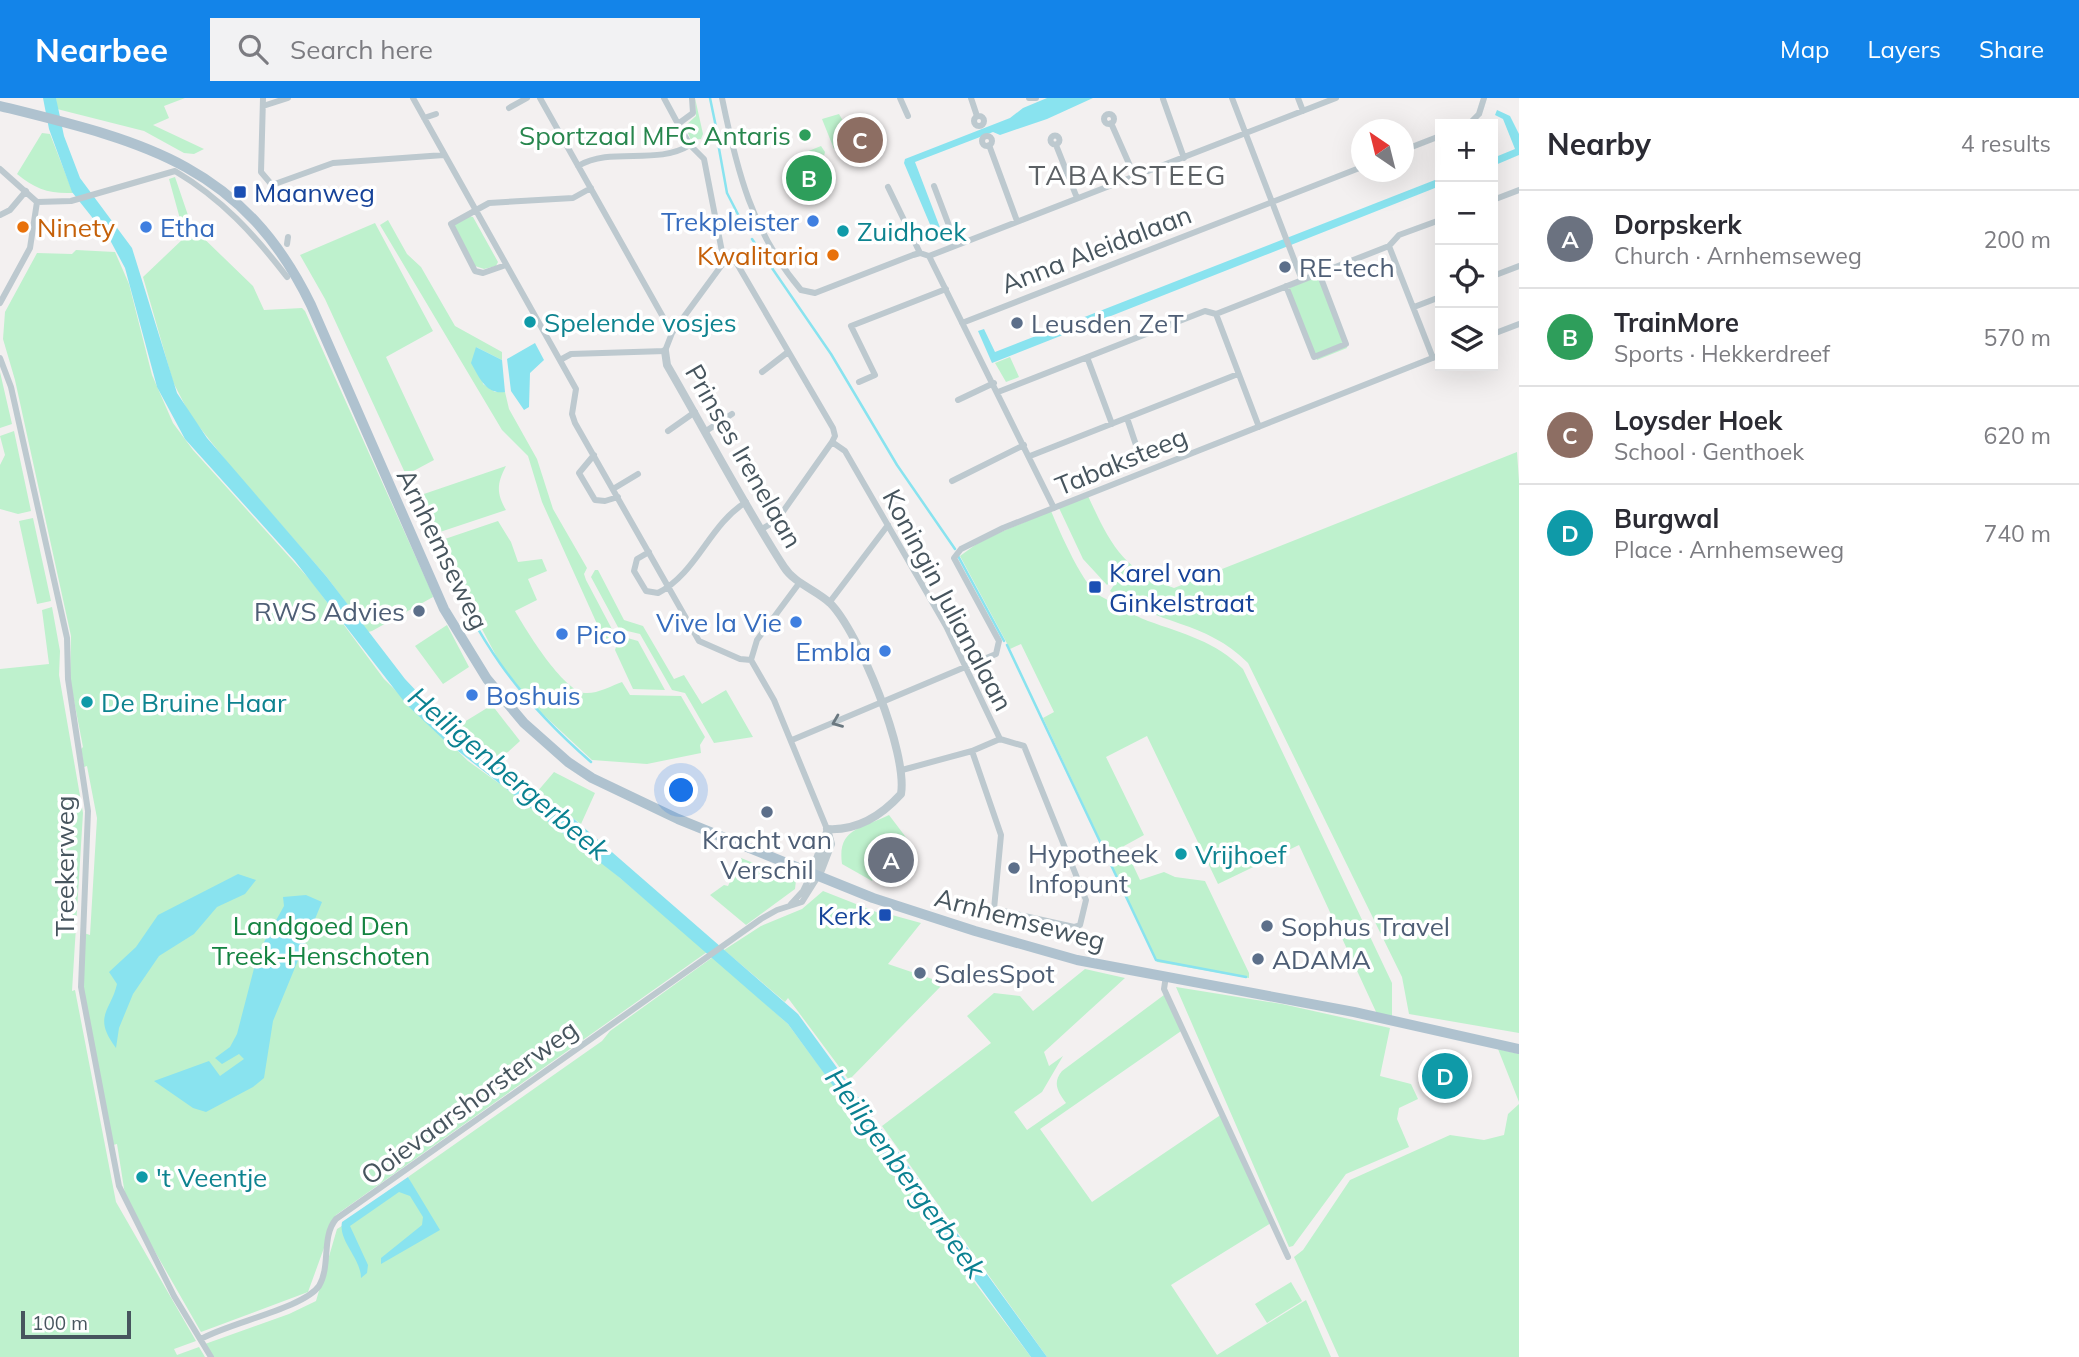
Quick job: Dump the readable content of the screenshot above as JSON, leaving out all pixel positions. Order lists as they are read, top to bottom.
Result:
{
  "streets": {
    "main road": ["Arnhemseweg"],
    "street": [
      "Anna Aleidalaan",
      "Prinses Irenelaan",
      "Tabaksteeg",
      "Koningin Julianalaan",
      "Treekerweg",
      "Ooievaarshorsterweg"
    ]
  },
  "crossings": [
    ["Tabaksteeg", "Koningin Julianalaan"],
    ["Arnhemseweg", "Ooievaarshorsterweg"],
    ["Treekerweg", "Ooievaarshorsterweg"]
  ],
  "districts": ["TABAKSTEEG"],
  "water": ["Heiligenbergerbeek"],
  "parks": ["Landgoed Den Treek-Henschoten"],
  "places": {
    "other": [
      "Sportzaal MFC Antaris",
      "Trekpleister",
      "Ninety",
      "Etha",
      "Zuidhoek",
      "Kwalitaria",
      "RE-tech",
      "Spelende vosjes",
      "Leusden ZeT",
      "RWS Advies",
      "Vive la Vie",
      "Pico",
      "Embla",
      "Boshuis",
      "De Bruine Haar",
      "Kracht van Verschil",
      "Vrijhoef",
      "Hypotheek Infopunt",
      "Sophus Travel",
      "ADAMA",
      "SalesSpot",
      "'t Veentje"
    ],
    "transit": ["Maanweg", "Karel van Ginkelstraat", "Kerk"]
  },
  "scale_bar": "100 m",
  "north": "top left",
  "page": {
    "header": "Nearbee",
    "search": "Search here",
    "nav": ["Map", "Layers", "Share"],
    "heading": ["Nearby", "4 results"],
    "pins": [
      "C",
      "B",
      "A",
      "D"
    ],
    "map_buttons": ["+", "−"],
    "list": [
      {
        "mark": "A",
        "name": "Dorpskerk",
        "note": "Church · Arnhemseweg",
        "value": "200 m"
      },
      {
        "mark": "B",
        "name": "TrainMore",
        "note": "Sports · Hekkerdreef",
        "value": "570 m"
      },
      {
        "mark": "C",
        "name": "Loysder Hoek",
        "note": "School · Genthoek",
        "value": "620 m"
      },
      {
        "mark": "D",
        "name": "Burgwal",
        "note": "Place · Arnhemseweg",
        "value": "740 m"
      }
    ],
    "scale": "100 m"
  }
}
